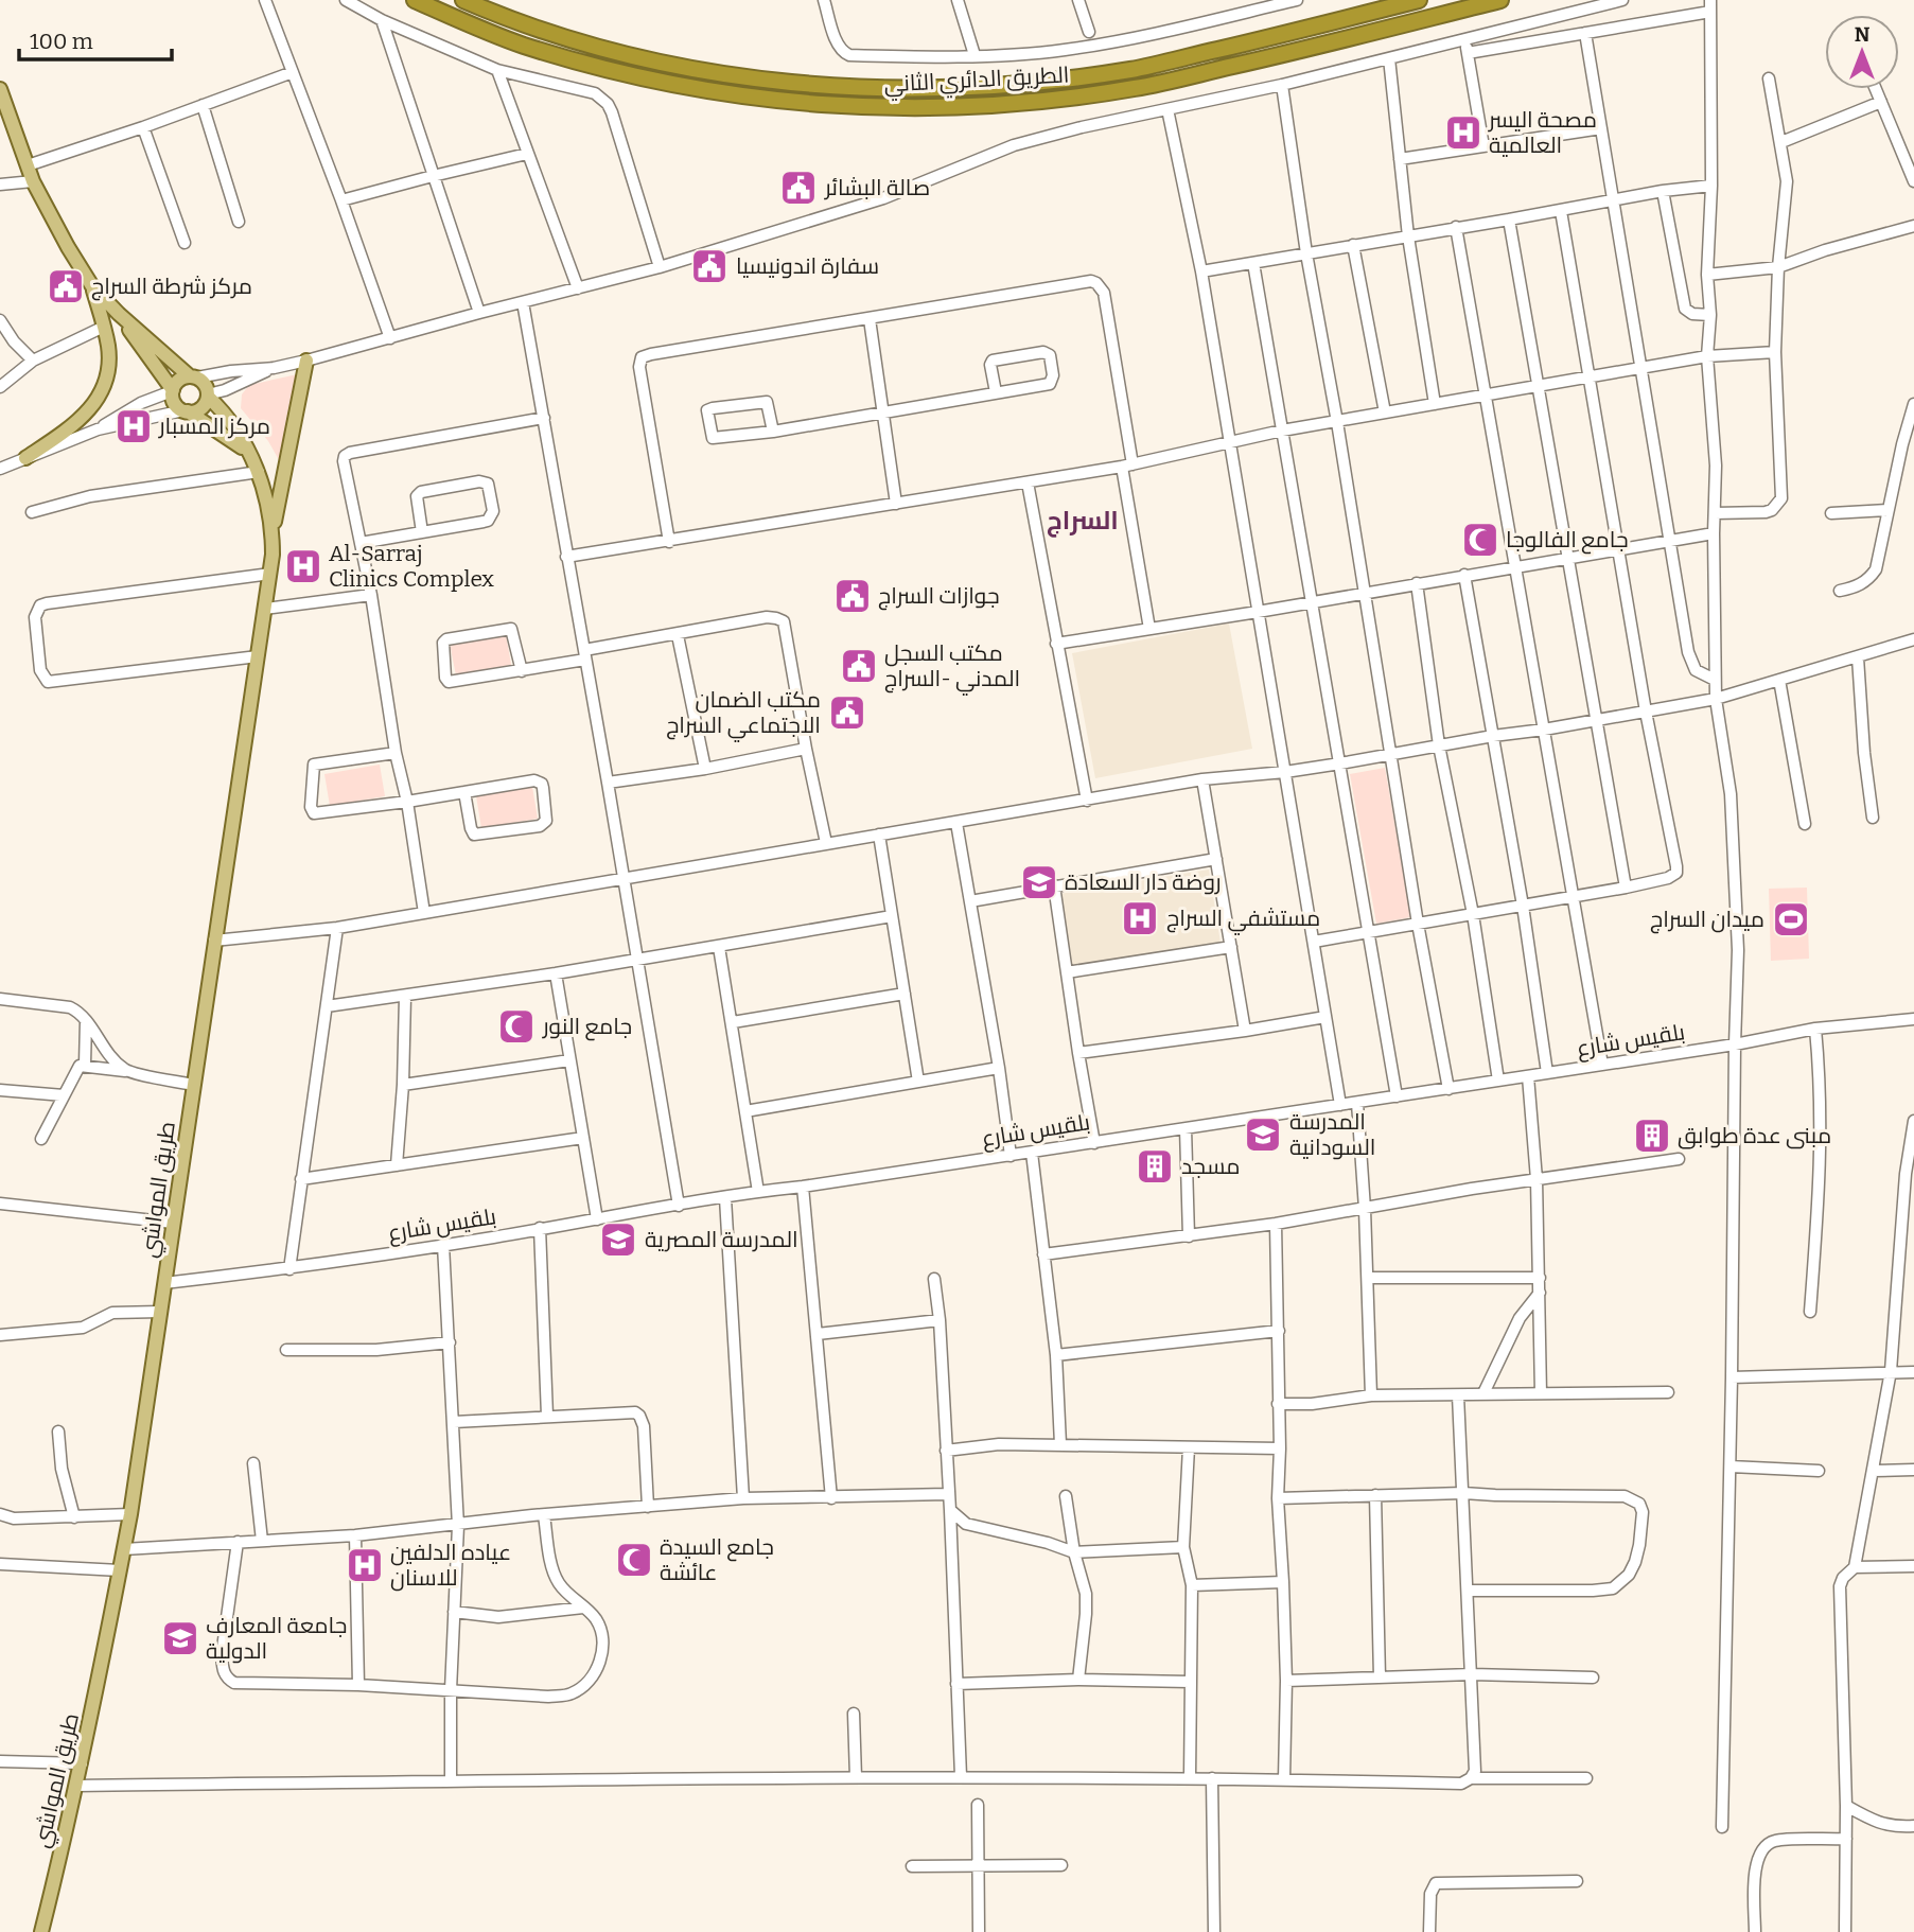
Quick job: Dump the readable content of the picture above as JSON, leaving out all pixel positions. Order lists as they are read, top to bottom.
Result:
{
  "streets": {
    "highway": ["الطريق الدائري الثاني"],
    "main road": ["طريق المواشي"],
    "street": ["بلقيس شارع"]
  },
  "crossings": [
    ["بلقيس شارع", "طريق المواشي"]
  ],
  "districts": ["السراج"],
  "places": {
    "hospital": [
      "مصحة اليسر العالمية",
      "مركز المسبار",
      "Al-Sarraj Clinics Complex",
      "مستشفي السراج",
      "عياده الدلفين للاسنان"
    ],
    "public building": [
      "صالة البشائر",
      "سفارة اندونيسيا",
      "مركز شرطة السراج",
      "جوازات السراج",
      "مكتب السجل المدني -السراج",
      "مكتب الضمان الاجتماعي السراج"
    ],
    "mosque": ["جامع الفالوجا", "جامع النور", "جامع السيدة عائشة"],
    "school or university": [
      "روضة دار السعادة",
      "المدرسة السودانية",
      "المدرسة المصرية",
      "جامعة المعارف الدولية"
    ],
    "sports": ["ميدان السراج"],
    "building": ["مبنى عدة طوابق", "مسجد"]
  },
  "scale_bar": "100 m",
  "north": "top"
}
